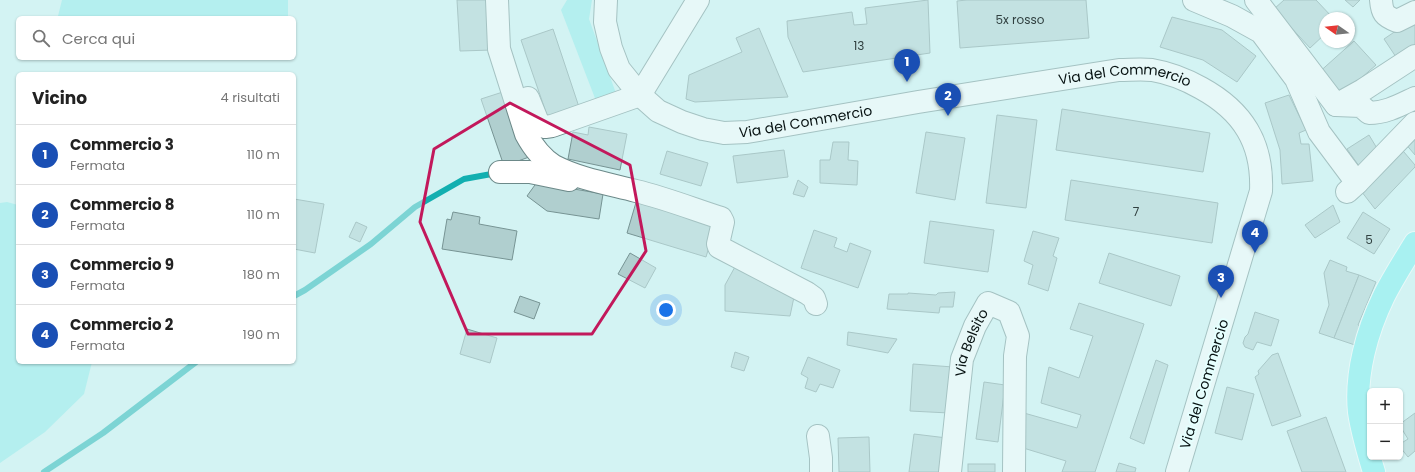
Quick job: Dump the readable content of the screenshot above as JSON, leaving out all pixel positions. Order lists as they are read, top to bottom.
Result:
{
  "streets": {
    "street": ["Via del Commercio", "Via Belsito"]
  },
  "house_numbers": [
    "5x rosso",
    "13",
    "7",
    "5"
  ],
  "north": "left",
  "page": {
    "search": "Cerca qui",
    "pins": [
      "1",
      "2",
      "4",
      "3"
    ],
    "heading": ["Vicino", "4 risultati"],
    "list": [
      {
        "mark": "1",
        "name": "Commercio 3",
        "note": "Fermata",
        "value": "110 m"
      },
      {
        "mark": "2",
        "name": "Commercio 8",
        "note": "Fermata",
        "value": "110 m"
      },
      {
        "mark": "3",
        "name": "Commercio 9",
        "note": "Fermata",
        "value": "180 m"
      },
      {
        "mark": "4",
        "name": "Commercio 2",
        "note": "Fermata",
        "value": "190 m"
      }
    ],
    "map_buttons": ["+", "−"]
  }
}
